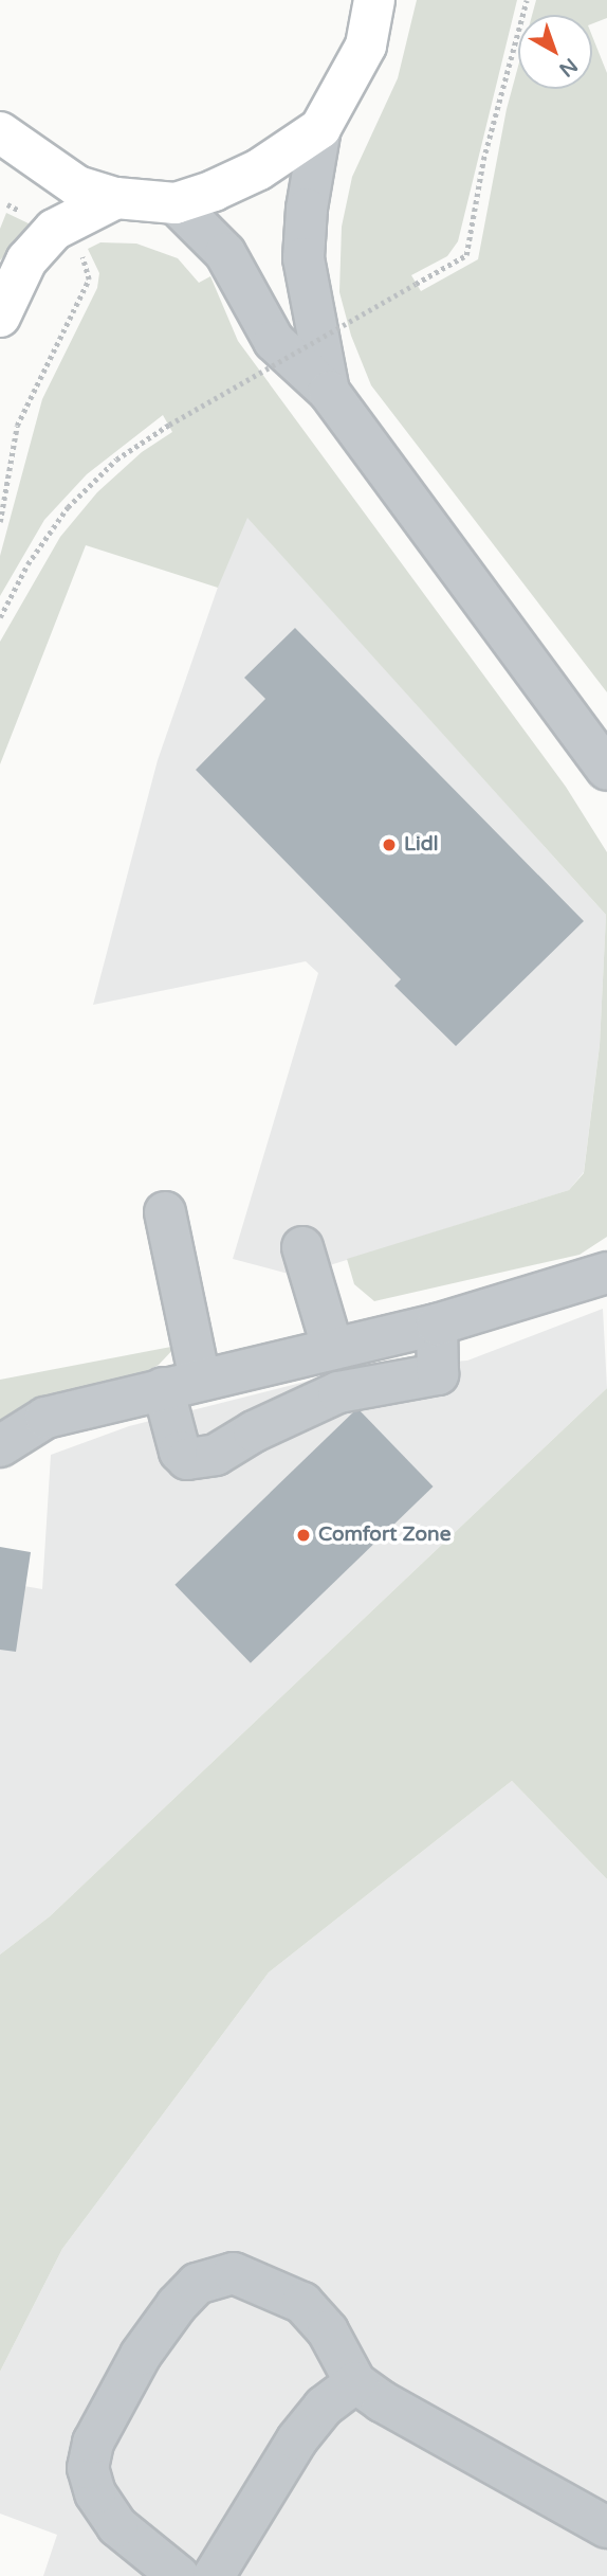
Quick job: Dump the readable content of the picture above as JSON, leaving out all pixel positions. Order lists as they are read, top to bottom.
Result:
{
  "places": ["Lidl", "Comfort Zone"],
  "north": "bottom right"
}
